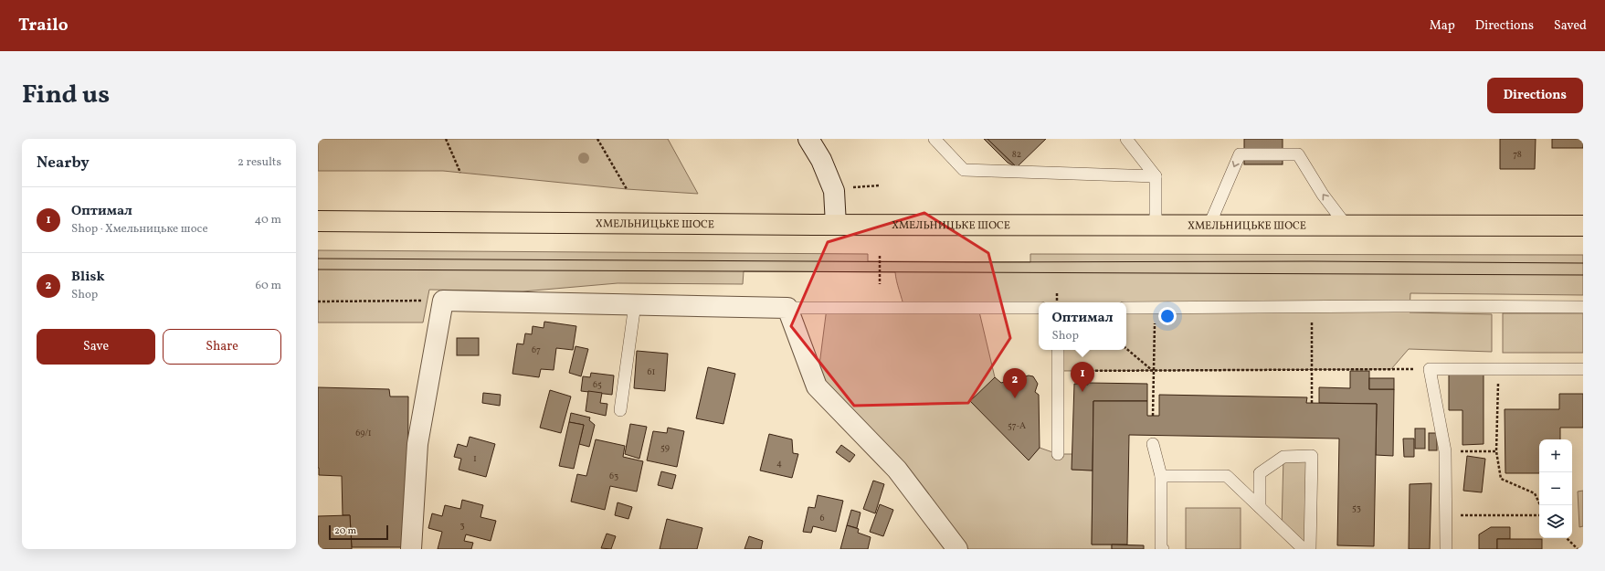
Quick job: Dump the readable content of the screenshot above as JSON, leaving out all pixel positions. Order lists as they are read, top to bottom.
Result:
{
  "streets": {
    "main road": ["ХМЕЛЬНИЦЬКЕ ШОСЕ"]
  },
  "house_numbers": [
    "82",
    "78",
    "67",
    "61",
    "65",
    "57-А",
    "69/1",
    "59",
    "1",
    "4",
    "63",
    "53",
    "6",
    "3"
  ],
  "scale_bar": "20 m",
  "page": {
    "header": "Trailo",
    "nav": ["Map", "Directions", "Saved"],
    "title": "Find us",
    "buttons": [
      "Directions",
      ["Save", "Share"]
    ],
    "heading": ["Nearby", "2 results"],
    "list": [
      {
        "mark": "1",
        "name": "Оптимал",
        "note": "Shop · Хмельницьке шосе",
        "value": "40 m"
      },
      {
        "mark": "2",
        "name": "Blisk",
        "note": "Shop",
        "value": "60 m"
      }
    ],
    "popup": ["Оптимал", "Shop"],
    "pins": ["1", "2"],
    "map_buttons": ["+", "−"],
    "scale": "20 m"
  }
}
